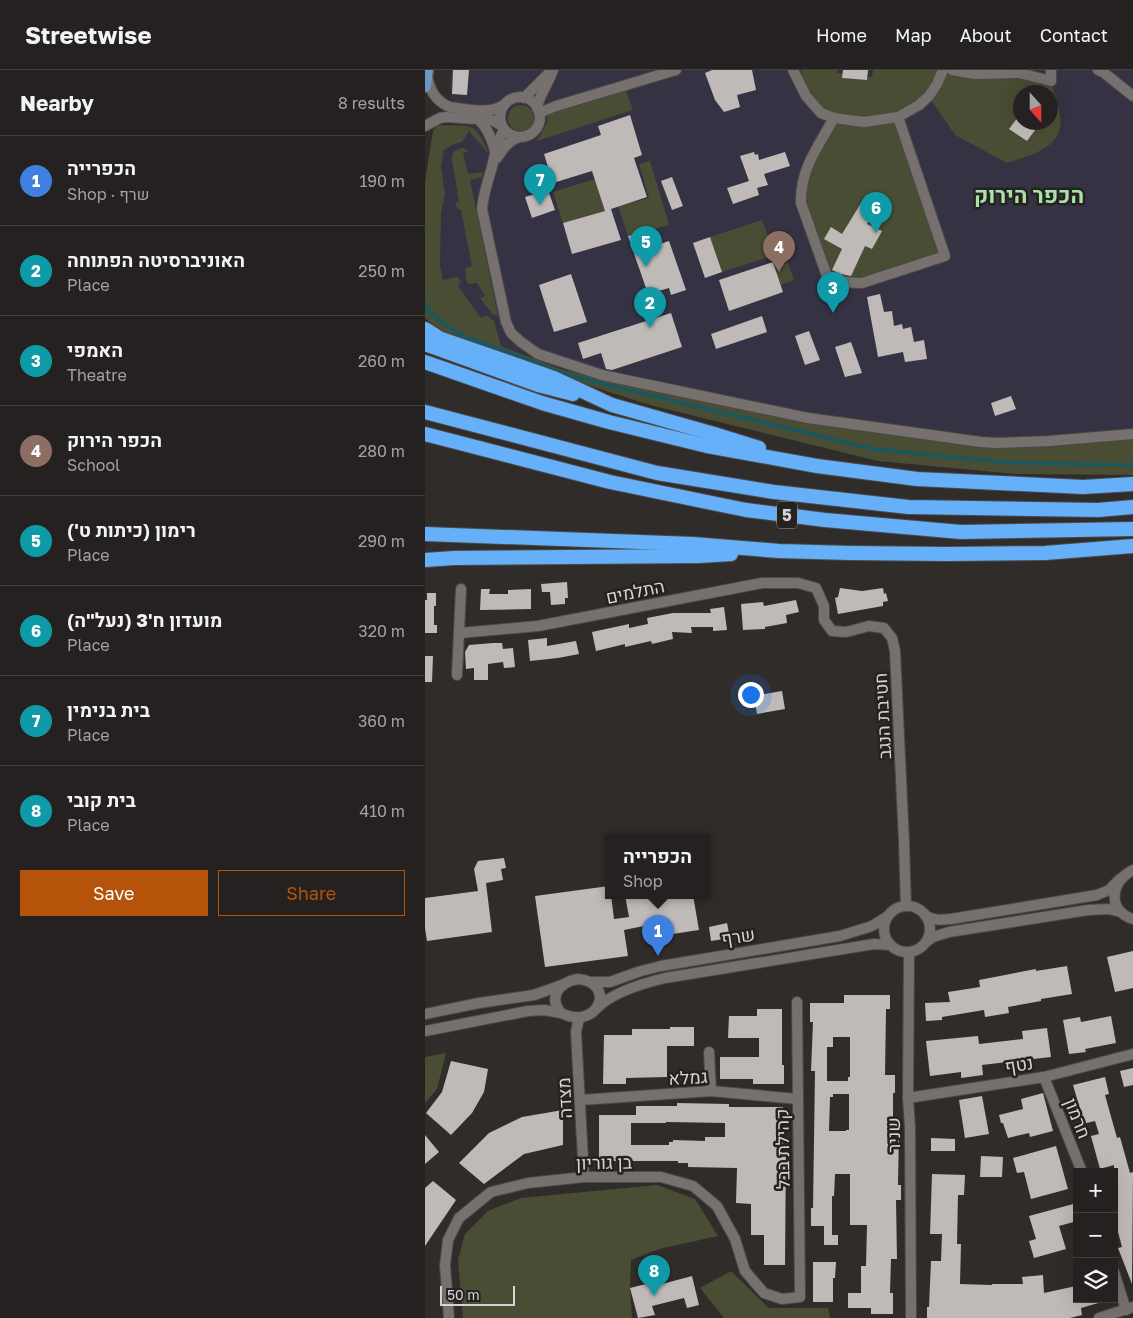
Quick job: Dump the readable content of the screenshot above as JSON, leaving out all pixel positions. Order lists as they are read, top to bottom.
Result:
{
  "streets": {
    "highway": ["5"],
    "street": [
      "התלמים",
      "חטיבת הנגב",
      "שרף",
      "נטף",
      "גמלא",
      "מצדה",
      "חרמון",
      "שניר",
      "קהילת בבל",
      "בן גוריון"
    ]
  },
  "crossings": [
    ["התלמים", "חטיבת הנגב"],
    ["חטיבת הנגב", "שרף"],
    ["חטיבת הנגב", "שניר"],
    ["שרף", "מצדה"],
    ["שרף", "שניר"],
    ["נטף", "חרמון"],
    ["נטף", "שניר"],
    ["גמלא", "מצדה"],
    ["גמלא", "קהילת בבל"],
    ["מצדה", "בן גוריון"],
    ["קהילת בבל", "בן גוריון"]
  ],
  "districts": ["הכפר הירוק"],
  "scale_bar": "50 m",
  "north": "bottom",
  "page": {
    "header": "Streetwise",
    "nav": [
      "Home",
      "Map",
      "About",
      "Contact"
    ],
    "heading": ["Nearby", "8 results"],
    "list": [
      {
        "mark": "1",
        "name": "הכפרייה",
        "note": "Shop · שרף",
        "value": "190 m"
      },
      {
        "mark": "2",
        "name": "האוניברסיטה הפתוחה",
        "note": "Place",
        "value": "250 m"
      },
      {
        "mark": "3",
        "name": "האמפי",
        "note": "Theatre",
        "value": "260 m"
      },
      {
        "mark": "4",
        "name": "הכפר הירוק",
        "note": "School",
        "value": "280 m"
      },
      {
        "mark": "5",
        "name": "רימון (כיתות ט')",
        "note": "Place",
        "value": "290 m"
      },
      {
        "mark": "6",
        "name": "מועדון ח'3 (נעל\"ה)",
        "note": "Place",
        "value": "320 m"
      },
      {
        "mark": "7",
        "name": "בית בנימין",
        "note": "Place",
        "value": "360 m"
      },
      {
        "mark": "8",
        "name": "בית קובי",
        "note": "Place",
        "value": "410 m"
      }
    ],
    "pins": [
      "7",
      "6",
      "5",
      "4",
      "3",
      "2",
      "1",
      "8"
    ],
    "popup": ["הכפרייה", "Shop"],
    "buttons": ["Save", "Share"],
    "map_buttons": ["+", "−"],
    "scale": "50 m"
  }
}
